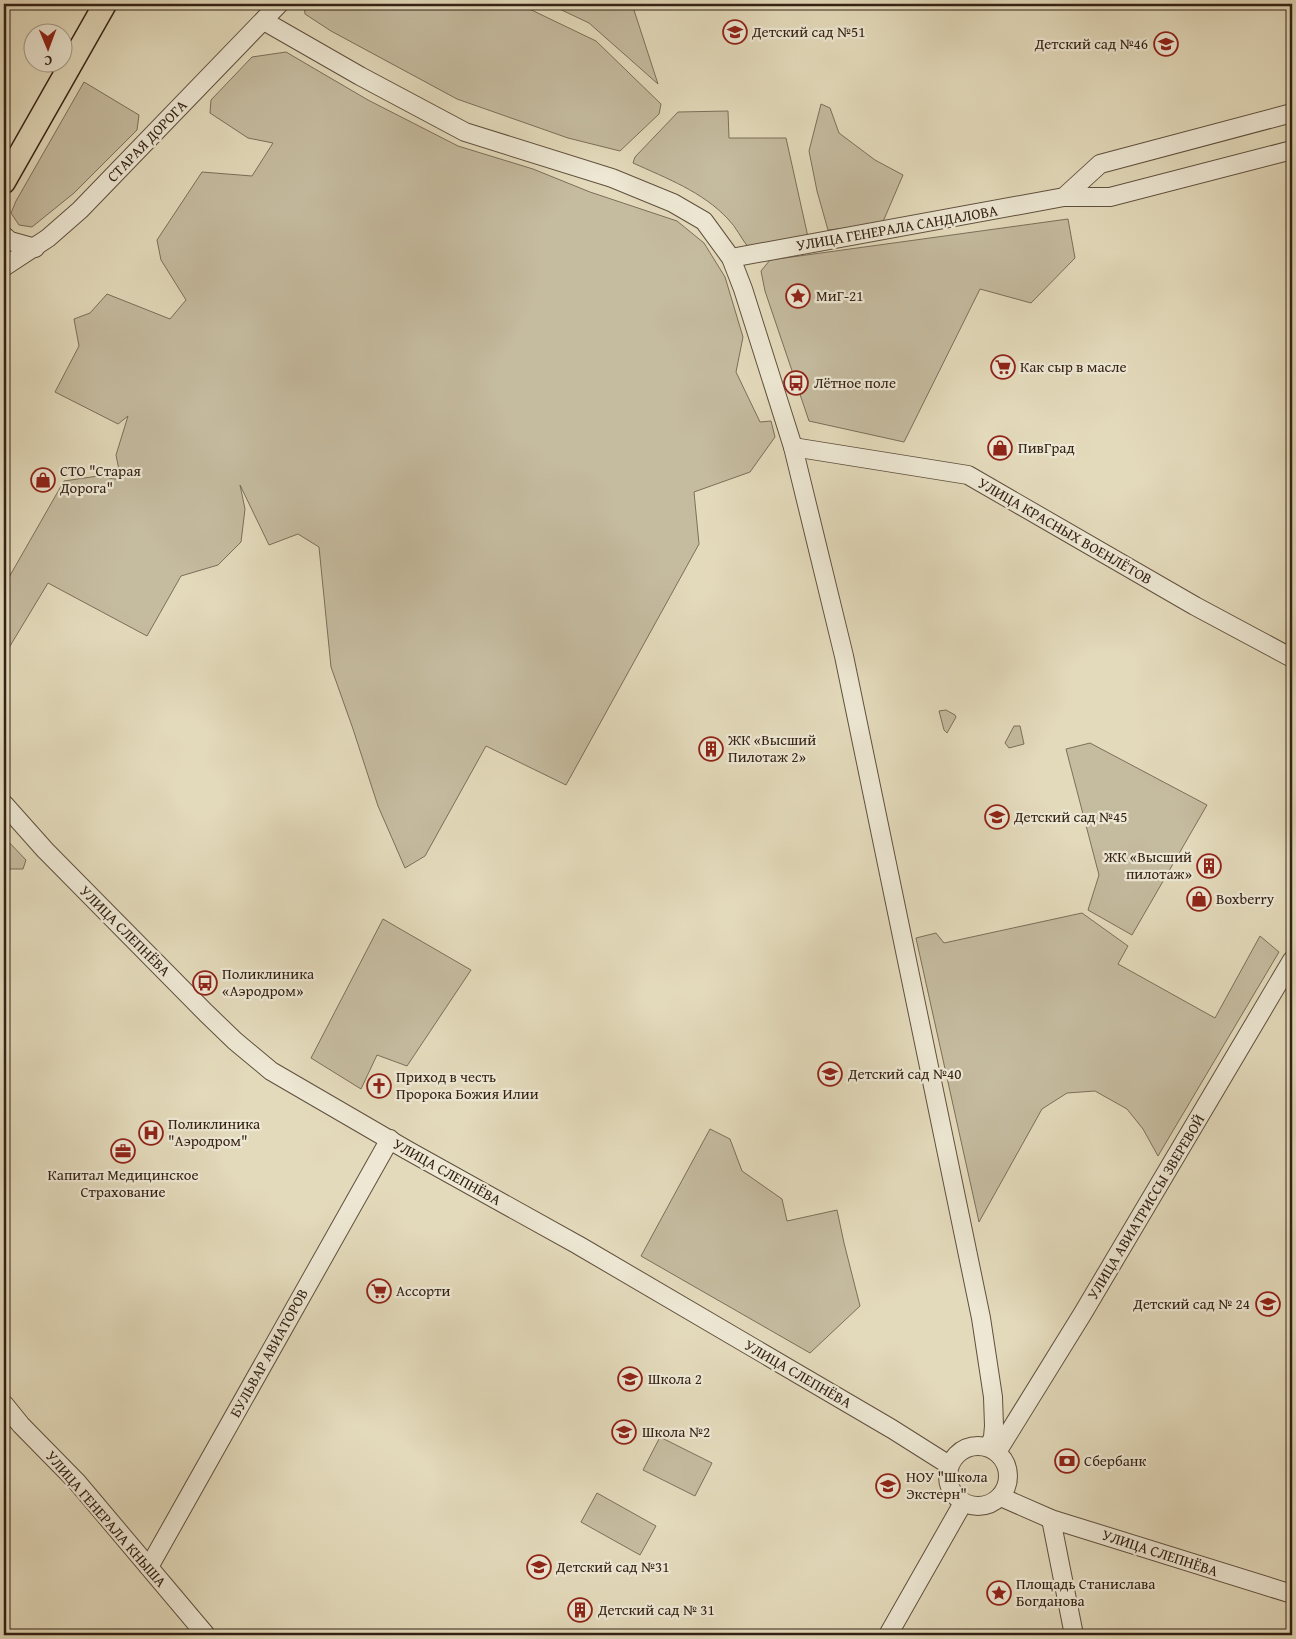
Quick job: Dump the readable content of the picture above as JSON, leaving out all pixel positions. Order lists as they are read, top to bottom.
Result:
{
  "streets": {
    "street": [
      "СТАРАЯ ДОРОГА",
      "УЛИЦА ГЕНЕРАЛА САНДАЛОВА",
      "УЛИЦА КРАСНЫХ ВОЕНЛЁТОВ",
      "УЛИЦА СЛЕПНЁВА",
      "УЛИЦА АВИАТРИССЫ ЗВЕРЕВОЙ",
      "БУЛЬВАР АВИАТОРОВ",
      "УЛИЦА ГЕНЕРАЛА КНЫША"
    ]
  },
  "crossings": [
    ["УЛИЦА СЛЕПНЁВА", "УЛИЦА АВИАТРИССЫ ЗВЕРЕВОЙ"],
    ["УЛИЦА СЛЕПНЁВА", "БУЛЬВАР АВИАТОРОВ"],
    ["БУЛЬВАР АВИАТОРОВ", "УЛИЦА ГЕНЕРАЛА КНЫША"]
  ],
  "places": {
    "school or university": [
      "Детский сад №51",
      "Детский сад №46",
      "Детский сад №45",
      "Детский сад №40",
      "Детский сад № 24",
      "Школа 2",
      "Школа №2",
      "НОУ \"Школа Экстерн\"",
      "Детский сад №31"
    ],
    "place": ["МиГ-21", "Площадь Станислава Богданова"],
    "supermarket": ["Как сыр в масле", "Ассорти"],
    "bus stop": ["Лётное поле", "Поликлиника «Аэродром»"],
    "shop": ["ПивГрад", "СТО \"Старая Дорога\"", "Boxberry"],
    "building": ["ЖК «Высший Пилотаж 2»", "ЖК «Высший пилотаж»", "Детский сад № 31"],
    "church": ["Приход в честь Пророка Божия Илии"],
    "hospital": ["Поликлиника \"Аэродром\""],
    "office": ["Капитал Медицинское Страхование"],
    "bank": ["Сбербанк"]
  },
  "north": "bottom"
}
